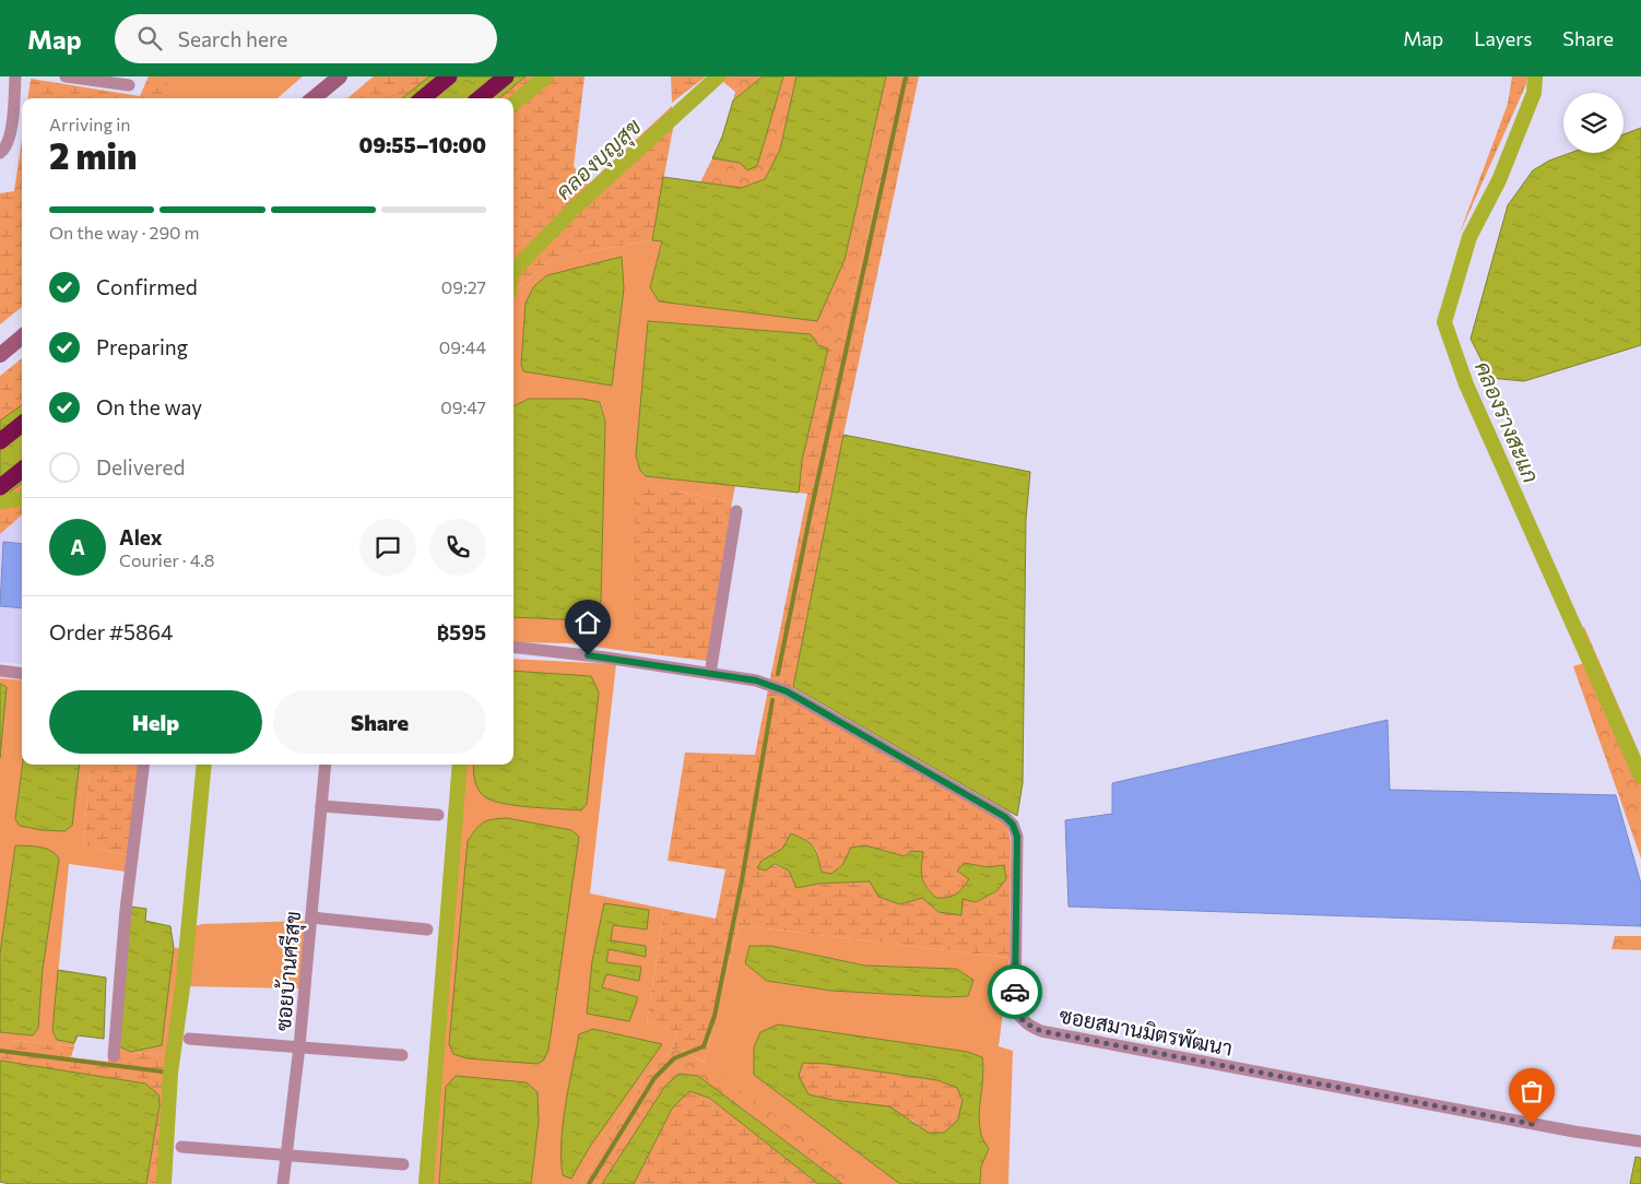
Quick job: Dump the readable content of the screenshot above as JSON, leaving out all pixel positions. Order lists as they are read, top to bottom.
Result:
{
  "streets": {
    "street": ["ซอยบ้านศรีสุข", "ซอยสมานมิตรพัฒนา"]
  },
  "water": ["คลองบุญสุข", "คลองรางสะแก"],
  "page": {
    "header": "Map",
    "search": "Search here",
    "nav": ["Map", "Layers", "Share"],
    "heading": ["2 min", "Arriving in", "09:55–10:00"],
    "panel": [
      "Alex",
      "Courier · 4.8",
      "Order #5864",
      "฿595"
    ],
    "bar": "On the way · 290 m",
    "list": [
      ["Confirmed", "09:27"],
      ["Preparing", "09:44"],
      ["On the way", "09:47"],
      "Delivered"
    ],
    "round": "A",
    "buttons": ["Help", "Share"]
  }
}
